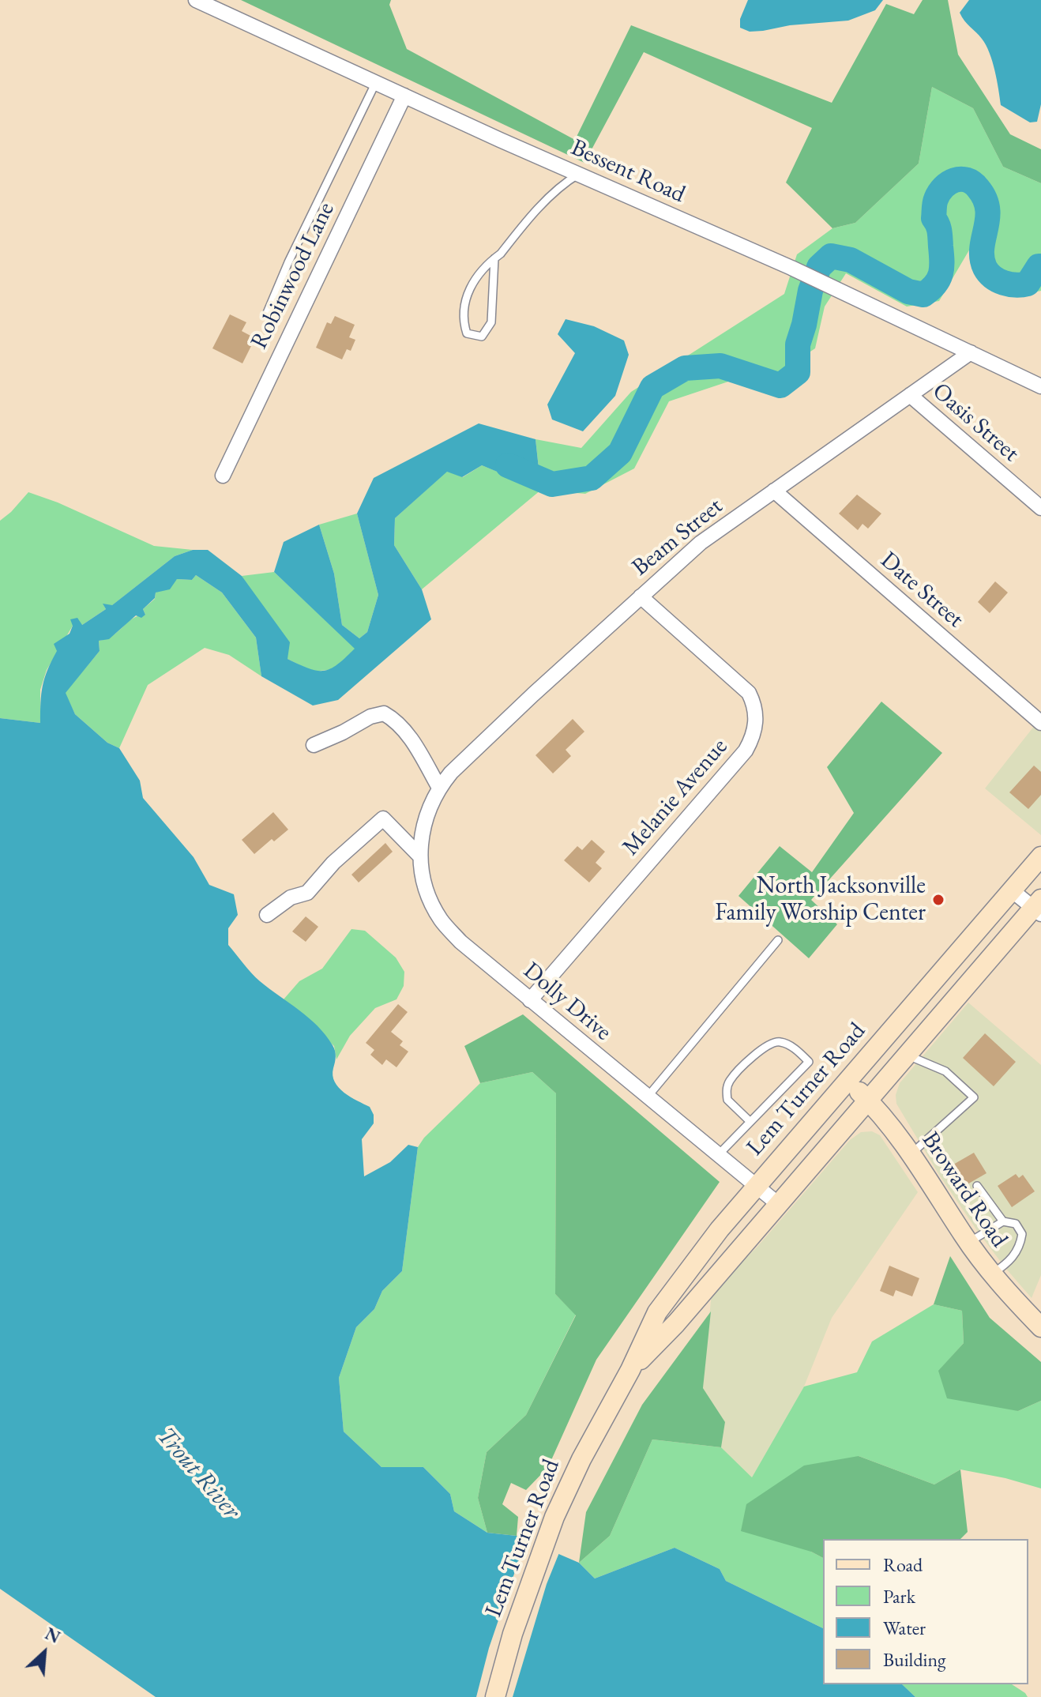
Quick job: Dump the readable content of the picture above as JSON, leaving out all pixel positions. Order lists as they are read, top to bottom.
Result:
{
  "streets": {
    "main road": ["Lem Turner Road", "Broward Road"],
    "street": [
      "Bessent Road",
      "Robinwood Lane",
      "Oasis Street",
      "Beam Street",
      "Date Street",
      "Melanie Avenue",
      "Dolly Drive"
    ]
  },
  "crossings": [
    ["Bessent Road", "Robinwood Lane"],
    ["Bessent Road", "Beam Street"],
    ["Oasis Street", "Beam Street"],
    ["Beam Street", "Date Street"],
    ["Beam Street", "Melanie Avenue"],
    ["Beam Street", "Dolly Drive"],
    ["Melanie Avenue", "Dolly Drive"],
    ["Dolly Drive", "Lem Turner Road"],
    ["Lem Turner Road", "Broward Road"]
  ],
  "water": ["Trout River"],
  "places": ["North Jacksonville Family Worship Center"],
  "legend": [
    "Road",
    "Park",
    "Water",
    "Building"
  ],
  "north": "top right"
}
